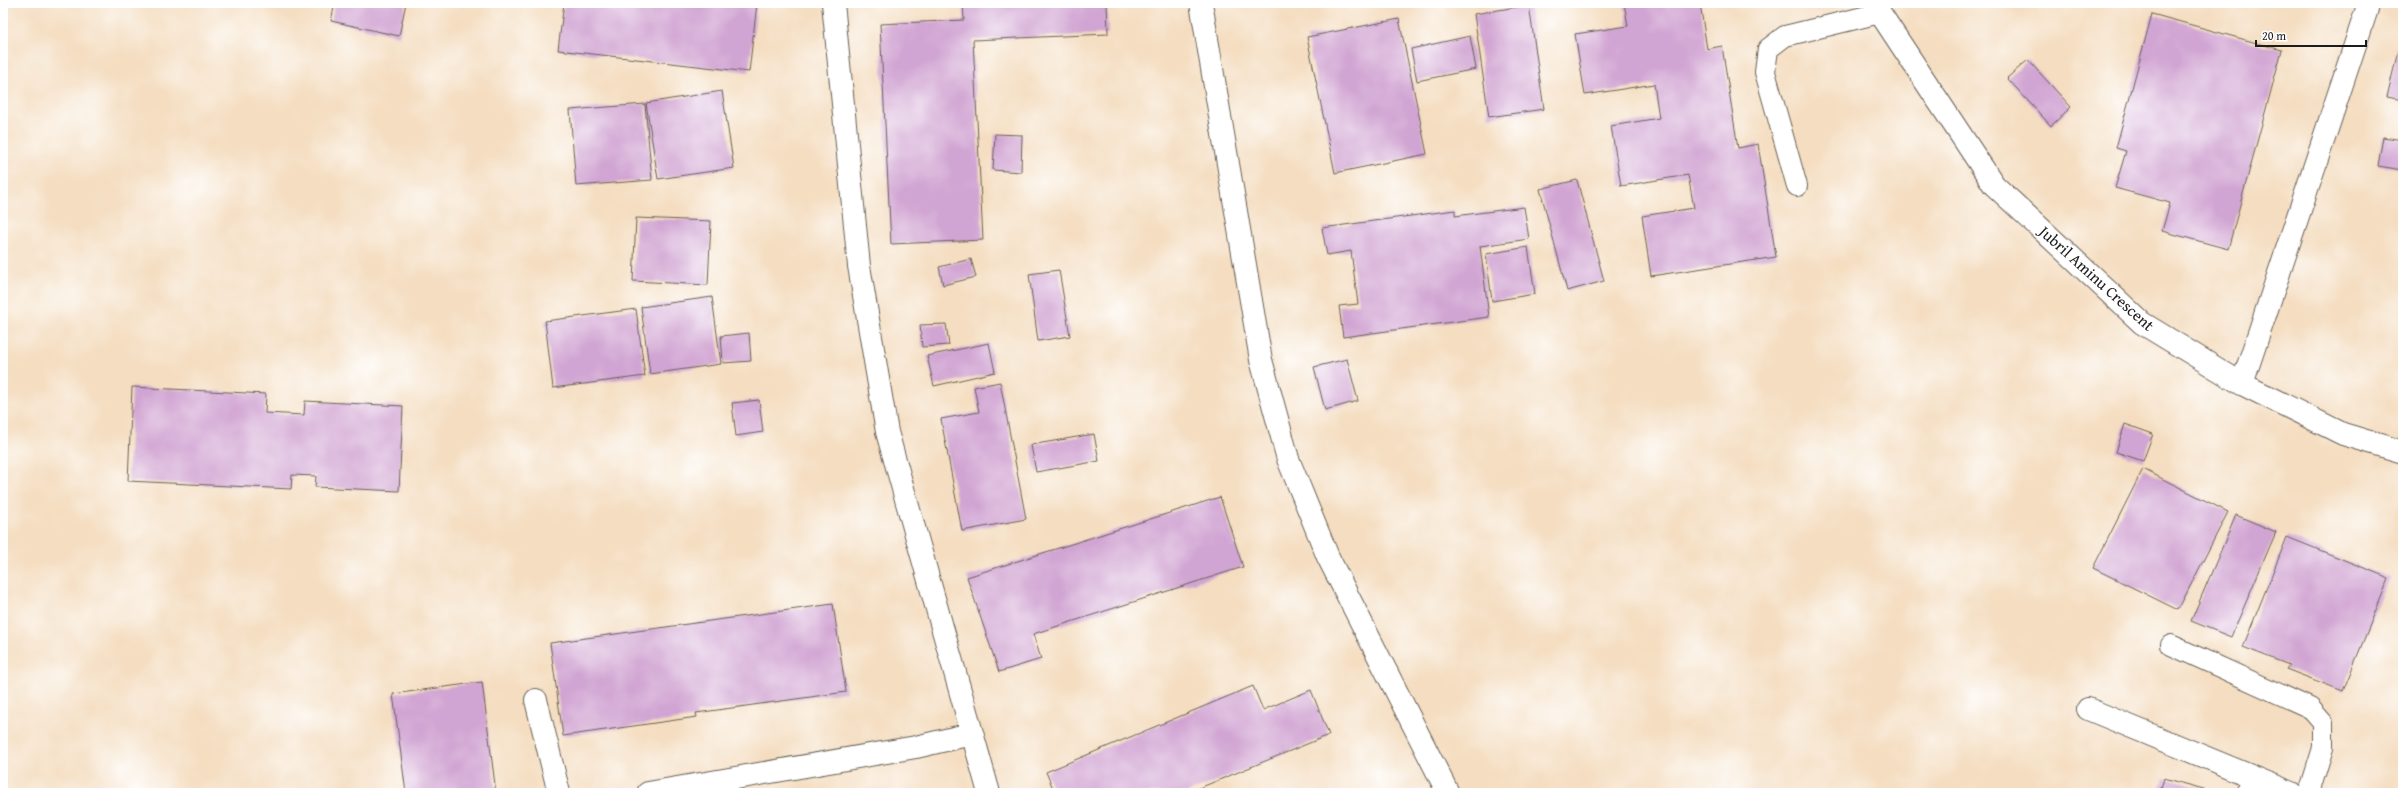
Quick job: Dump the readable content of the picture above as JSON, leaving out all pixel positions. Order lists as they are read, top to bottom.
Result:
{
  "streets": {
    "street": ["Jubril Aminu Crescent"]
  },
  "scale_bar": "20 m"
}
